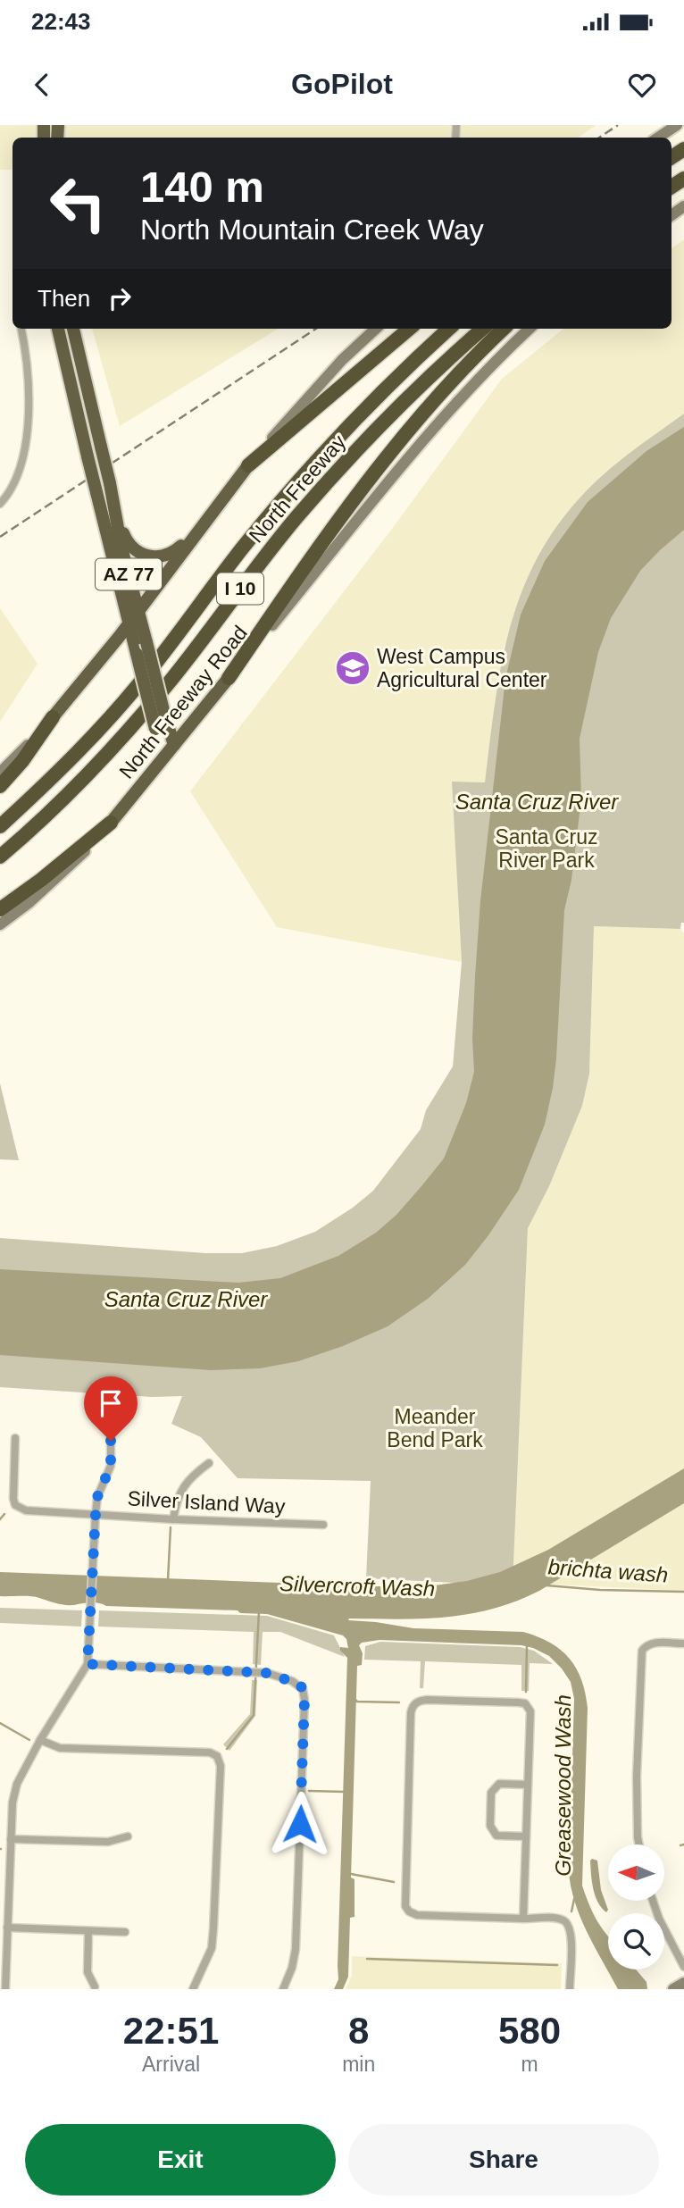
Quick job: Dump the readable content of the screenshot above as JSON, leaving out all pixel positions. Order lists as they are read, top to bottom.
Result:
{
  "streets": {
    "highway": [
      "North Freeway",
      "AZ 77",
      "I 10",
      "North Freeway Road"
    ],
    "street": ["Silver Island Way"]
  },
  "crossings": [
    ["AZ 77", "North Freeway Road"]
  ],
  "water": [
    "Santa Cruz River",
    "brichta wash",
    "Silvercroft Wash",
    "Greasewood Wash"
  ],
  "parks": ["Santa Cruz River Park", "Meander Bend Park"],
  "places": {
    "school or university": ["West Campus Agricultural Center"]
  },
  "north": "left",
  "page": {
    "status": "22:43",
    "header": "GoPilot",
    "turn": ["140 m", "North Mountain Creek Way"],
    "then": "Then",
    "eta": [
      "22:51",
      "Arrival",
      "8",
      "min",
      "580",
      "m"
    ],
    "buttons": ["Exit", "Share"]
  }
}
